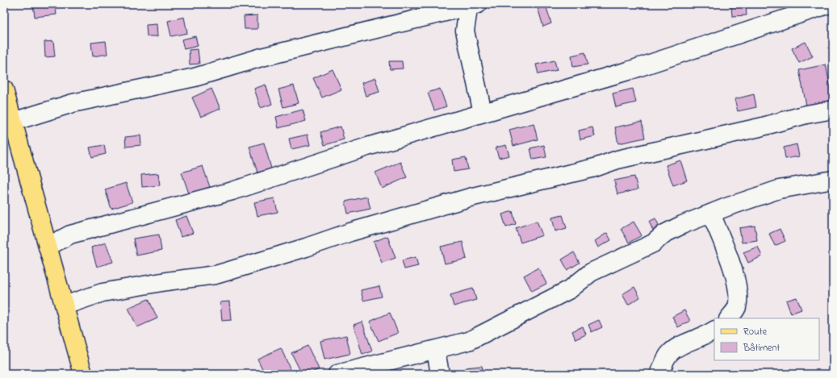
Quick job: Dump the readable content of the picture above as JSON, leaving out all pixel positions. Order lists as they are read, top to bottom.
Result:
{
  "legend": ["Route", "Bâtiment"]
}
